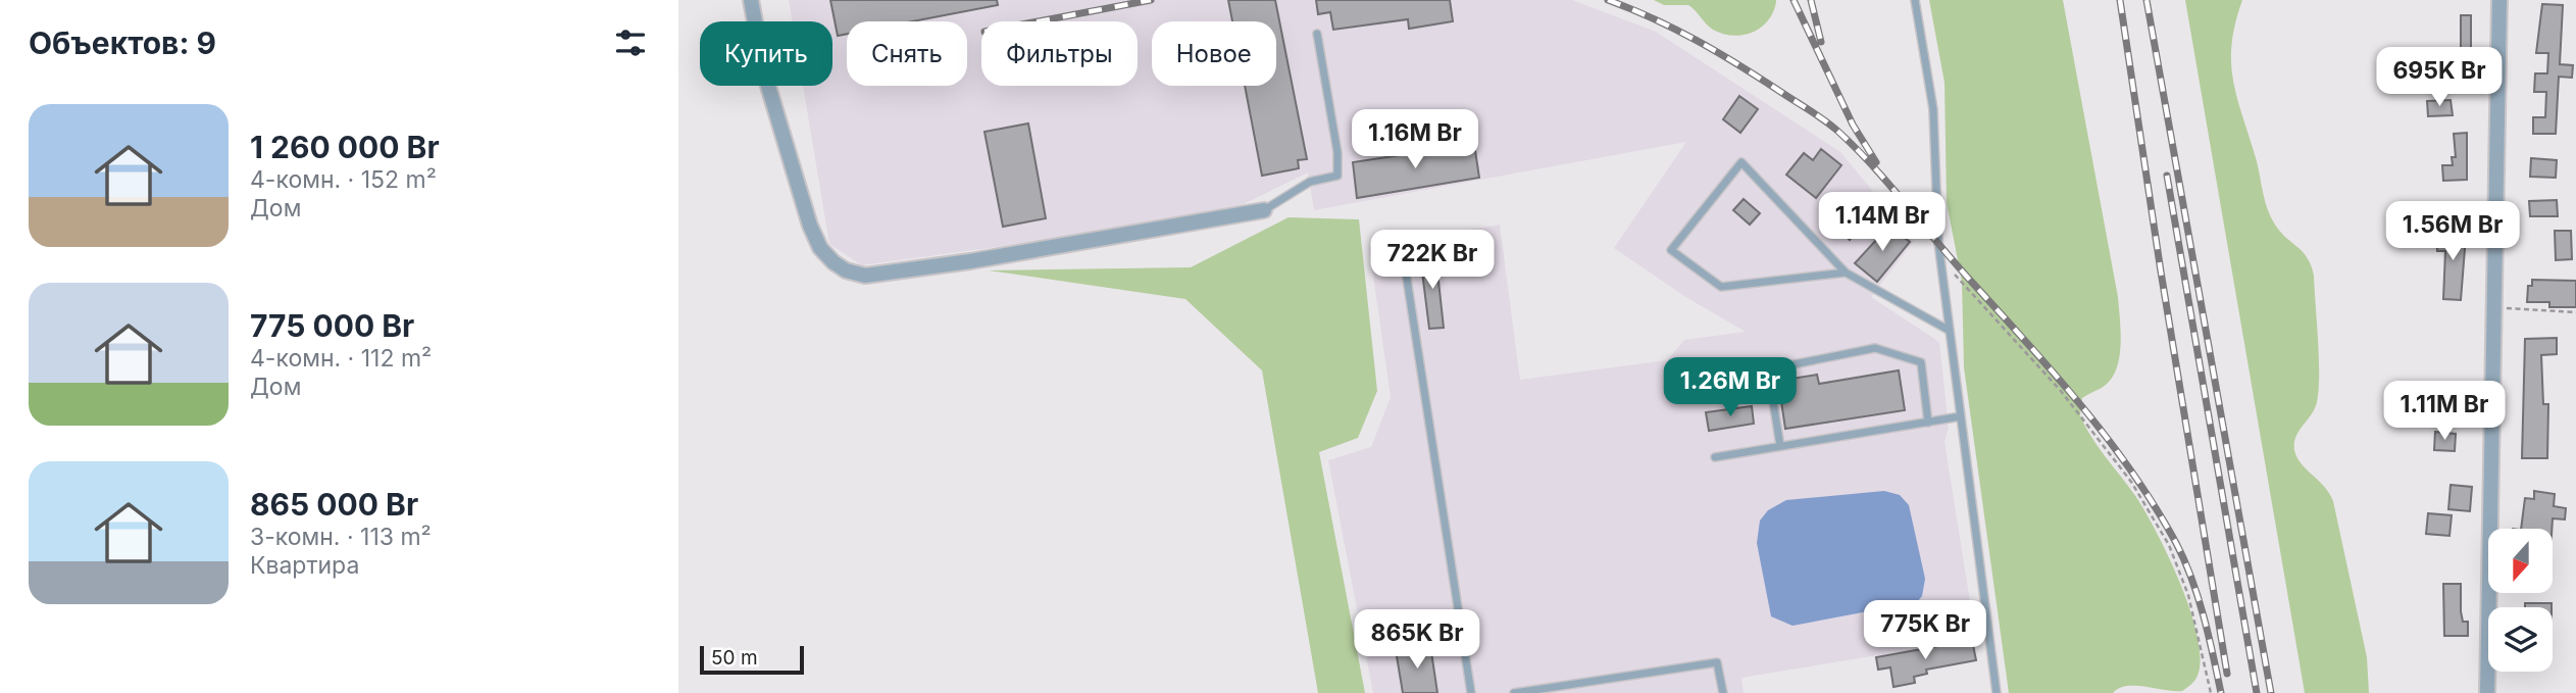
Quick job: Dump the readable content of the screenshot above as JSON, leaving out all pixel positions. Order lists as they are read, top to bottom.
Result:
{
  "scale_bar": "50 m",
  "north": "bottom",
  "page": {
    "heading": "Объектов: 9",
    "chip": [
      "Купить",
      "Снять",
      "Фильтры",
      "Новое"
    ],
    "price": [
      "695K Br",
      "1.16M Br",
      "1.14M Br",
      "1.56M Br",
      "722K Br",
      "1.26M Br",
      "1.11M Br",
      "775K Br",
      "865K Br"
    ],
    "list": [
      {
        "name": "1 260 000 Br",
        "note": "4-комн. · 152 m² · Дом"
      },
      {
        "name": "775 000 Br",
        "note": "4-комн. · 112 m² · Дом"
      },
      {
        "name": "865 000 Br",
        "note": "3-комн. · 113 m² · Квартира"
      }
    ],
    "scale": "50 m"
  }
}
